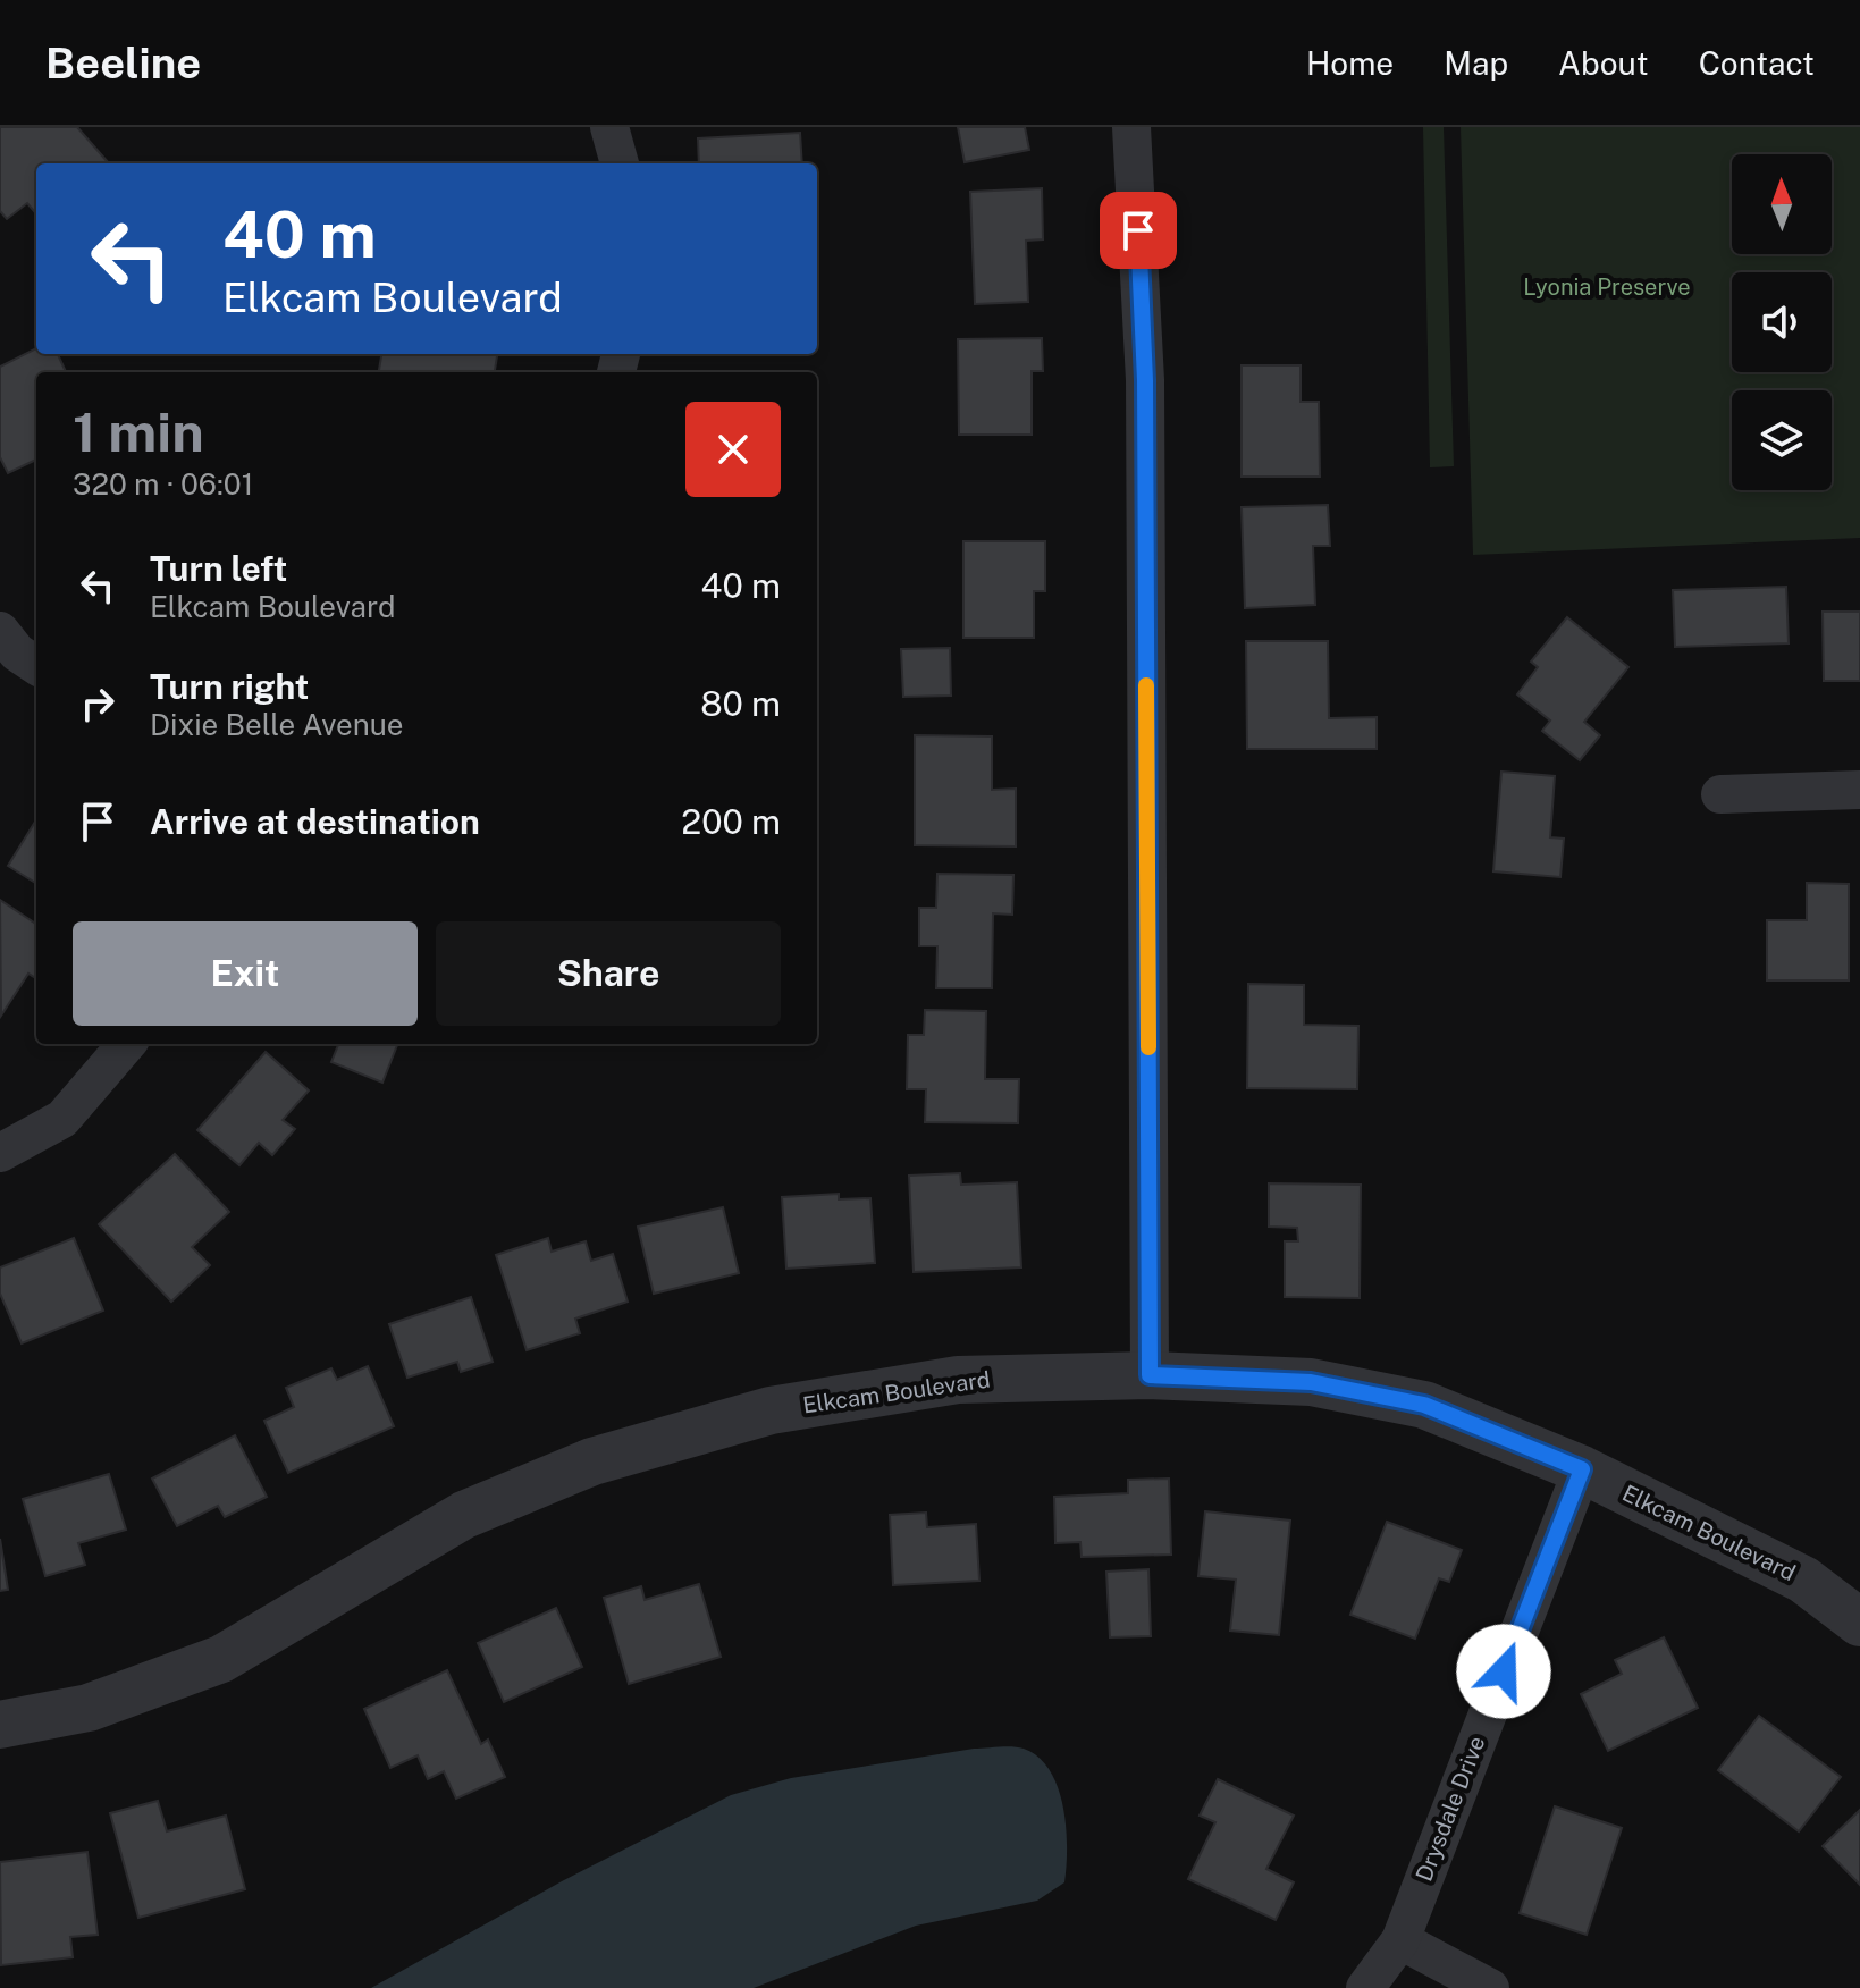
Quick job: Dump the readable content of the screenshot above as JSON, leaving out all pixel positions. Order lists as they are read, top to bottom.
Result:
{
  "streets": {
    "street": ["Elkcam Boulevard", "Drysdale Drive"]
  },
  "crossings": [
    ["Elkcam Boulevard", "Drysdale Drive"]
  ],
  "parks": ["Lyonia Preserve"],
  "north": "top",
  "page": {
    "header": "Beeline",
    "nav": [
      "Home",
      "Map",
      "About",
      "Contact"
    ],
    "turn": ["40 m", "Elkcam Boulevard"],
    "heading": ["1 min", "320 m · 06:01"],
    "list": [
      {
        "name": "Turn left",
        "note": "Elkcam Boulevard",
        "value": "40 m"
      },
      {
        "name": "Turn right",
        "note": "Dixie Belle Avenue",
        "value": "80 m"
      },
      {
        "name": "Arrive at destination",
        "value": "200 m"
      }
    ],
    "buttons": ["Exit", "Share"]
  }
}
